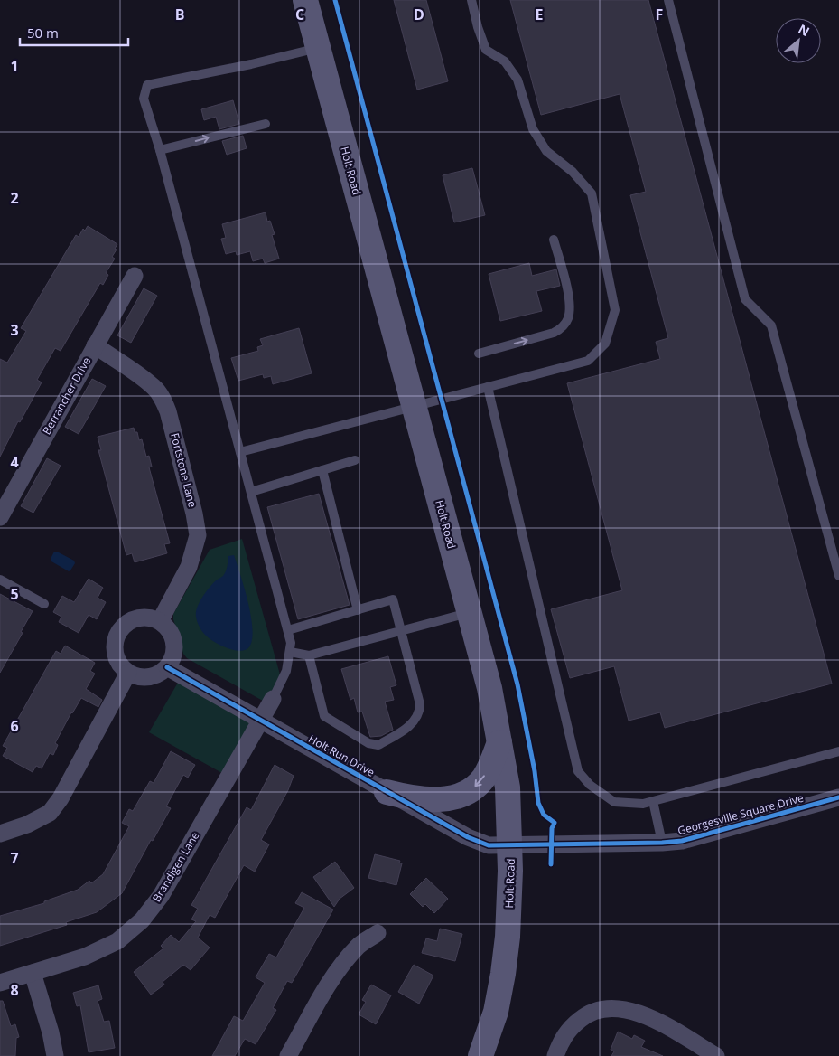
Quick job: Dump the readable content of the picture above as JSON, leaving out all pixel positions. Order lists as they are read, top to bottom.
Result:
{
  "streets": {
    "main road": ["Holt Road"],
    "street": [
      "Berrancher Drive",
      "Fortstone Lane",
      "Holt Run Drive",
      "Georgesville Square Drive",
      "Brandigen Lane"
    ]
  },
  "crossings": [
    ["Holt Road", "Holt Run Drive"],
    ["Holt Road", "Georgesville Square Drive"],
    ["Berrancher Drive", "Fortstone Lane"],
    ["Fortstone Lane", "Holt Run Drive"],
    ["Holt Run Drive", "Georgesville Square Drive"],
    ["Holt Run Drive", "Brandigen Lane"]
  ],
  "scale_bar": "50 m",
  "north": "top right",
  "grid": {
    "columns": [
      "B",
      "C",
      "D",
      "E",
      "F"
    ],
    "rows": [
      "1",
      "2",
      "3",
      "4",
      "5",
      "6",
      "7",
      "8"
    ]
  }
}
